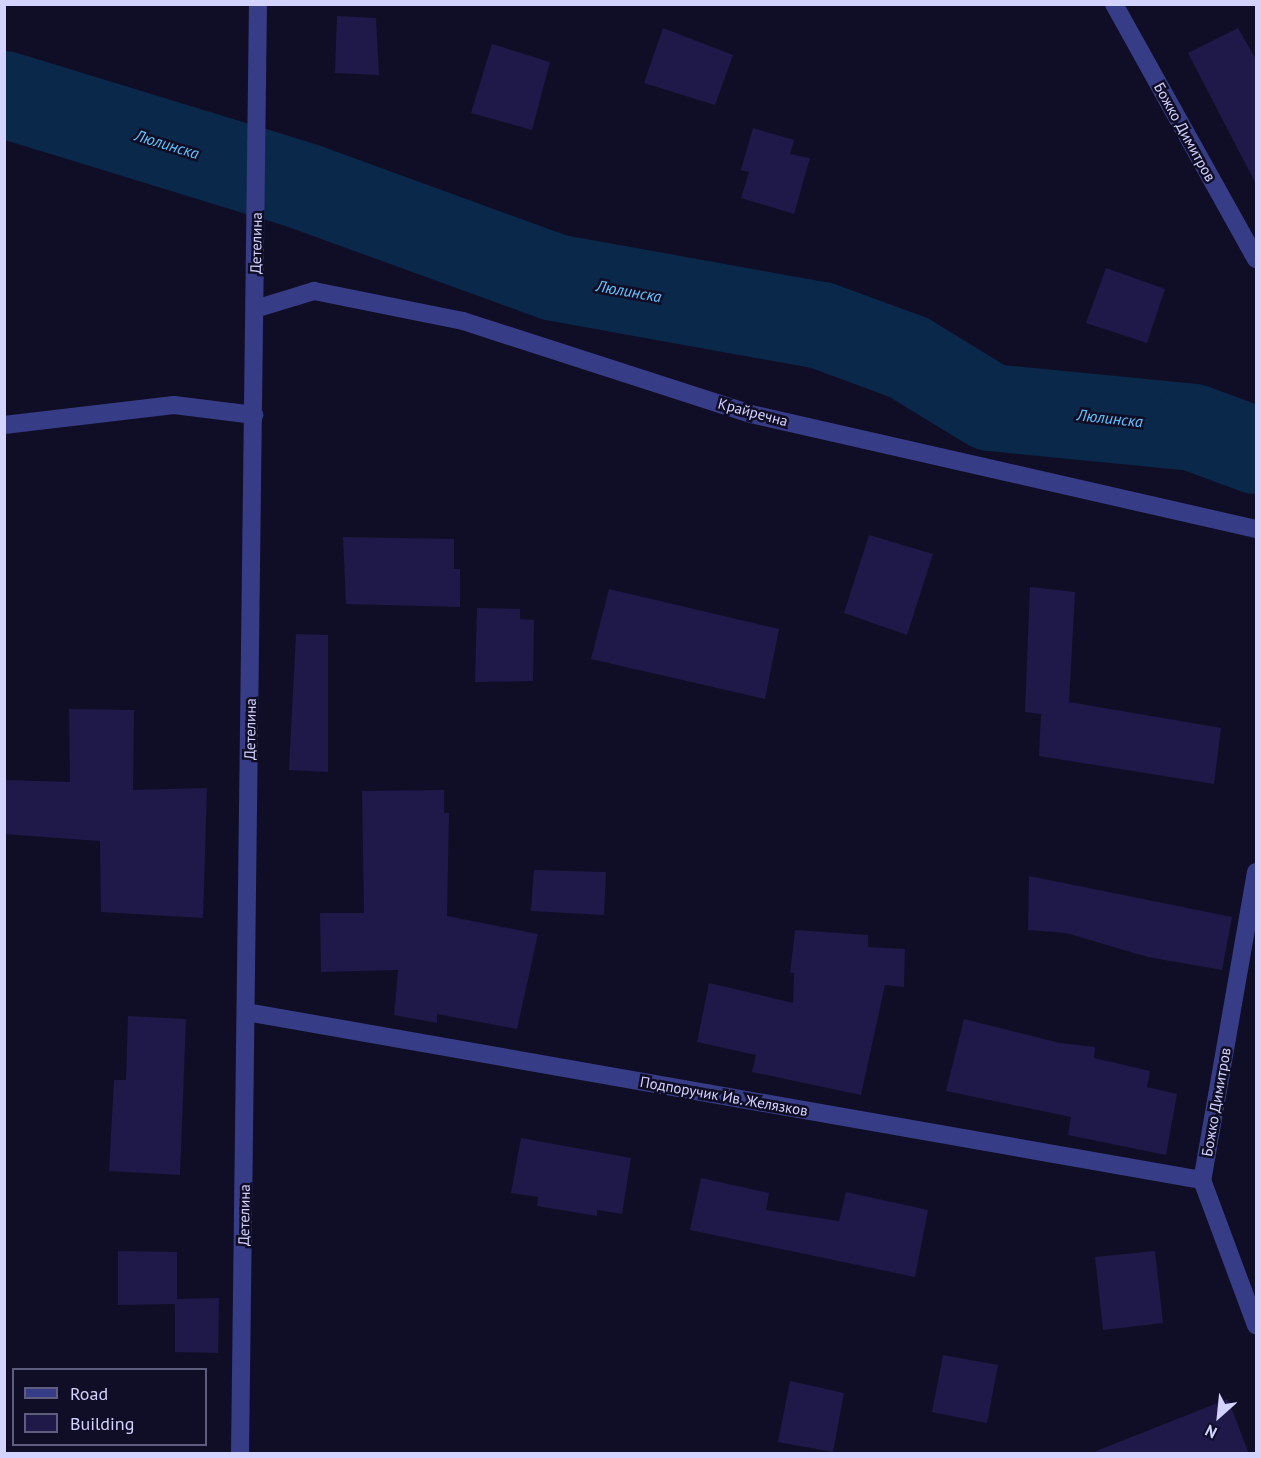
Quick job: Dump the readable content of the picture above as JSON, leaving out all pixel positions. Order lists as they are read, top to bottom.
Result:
{
  "streets": {
    "street": [
      "Божко Димитров",
      "Детелина",
      "Крайречна",
      "Подпоручик Ив. Желязков"
    ]
  },
  "crossings": [
    ["Божко Димитров", "Подпоручик Ив. Желязков"],
    ["Детелина", "Крайречна"],
    ["Детелина", "Подпоручик Ив. Желязков"]
  ],
  "water": ["Люлинска"],
  "legend": ["Road", "Building"],
  "north": "bottom left"
}
